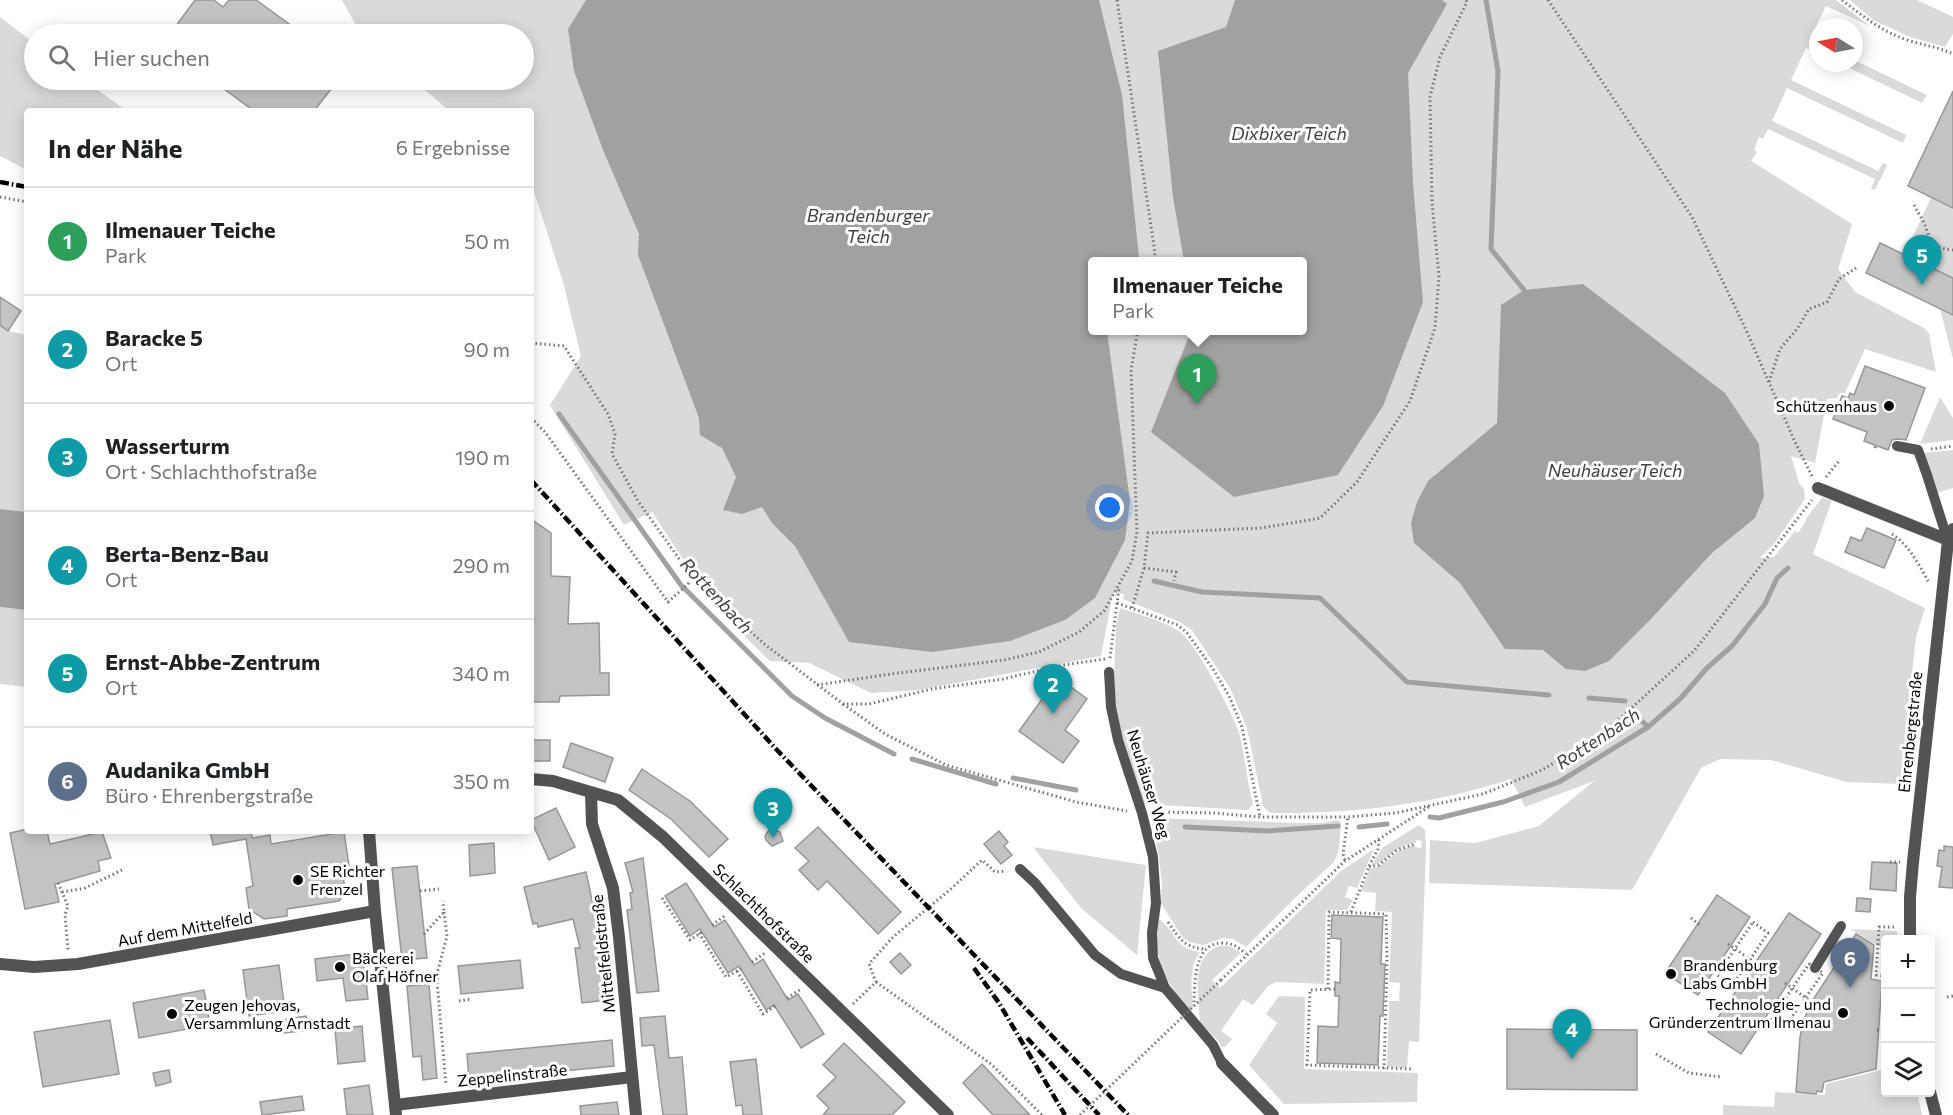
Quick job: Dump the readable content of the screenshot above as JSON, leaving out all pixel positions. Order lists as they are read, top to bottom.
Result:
{
  "streets": {
    "street": [
      "Ehrenbergstraße",
      "Neuhäuser Weg",
      "Schlachthofstraße",
      "Auf dem Mittelfeld",
      "Mittelfeldstraße",
      "Zeppelinstraße"
    ]
  },
  "crossings": [
    ["Schlachthofstraße", "Mittelfeldstraße"],
    ["Mittelfeldstraße", "Zeppelinstraße"]
  ],
  "water": [
    "Dixbixer Teich",
    "Brandenburger Teich",
    "Neuhäuser Teich",
    "Rottenbach"
  ],
  "places": [
    "Schützenhaus",
    "SE Richter Frenzel",
    "Bäckerei Olaf Höfner",
    "Brandenburg Labs GmbH",
    "Technologie- und Gründerzentrum Ilmenau",
    "Zeugen Jehovas, Versammlung Arnstadt"
  ],
  "north": "left",
  "page": {
    "search": "Hier suchen",
    "heading": ["In der Nähe", "6 Ergebnisse"],
    "list": [
      {
        "mark": "1",
        "name": "Ilmenauer Teiche",
        "note": "Park",
        "value": "50 m"
      },
      {
        "mark": "2",
        "name": "Baracke 5",
        "note": "Ort",
        "value": "90 m"
      },
      {
        "mark": "3",
        "name": "Wasserturm",
        "note": "Ort · Schlachthofstraße",
        "value": "190 m"
      },
      {
        "mark": "4",
        "name": "Berta-Benz-Bau",
        "note": "Ort",
        "value": "290 m"
      },
      {
        "mark": "5",
        "name": "Ernst-Abbe-Zentrum",
        "note": "Ort",
        "value": "340 m"
      },
      {
        "mark": "6",
        "name": "Audanika GmbH",
        "note": "Büro · Ehrenbergstraße",
        "value": "350 m"
      }
    ],
    "pins": [
      "5",
      "1",
      "2",
      "3",
      "6",
      "4"
    ],
    "popup": ["Ilmenauer Teiche", "Park"],
    "map_buttons": ["+", "−"]
  }
}
